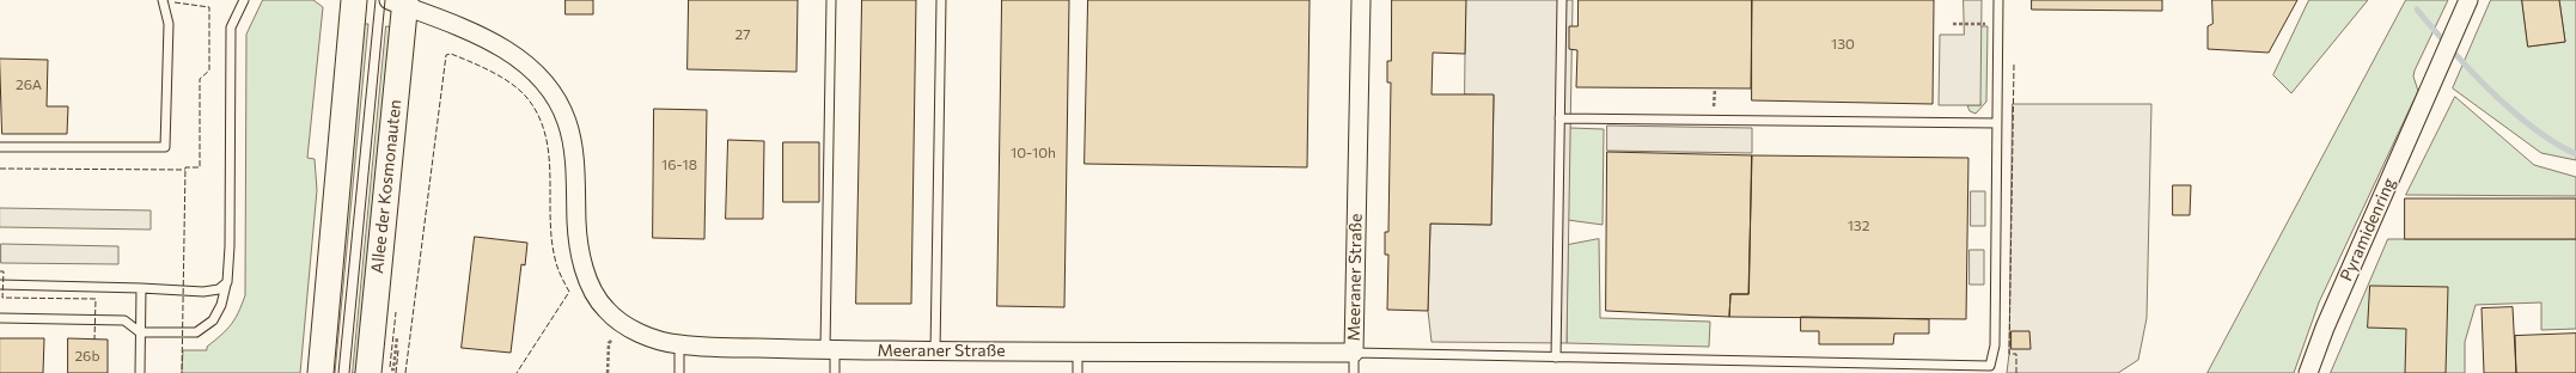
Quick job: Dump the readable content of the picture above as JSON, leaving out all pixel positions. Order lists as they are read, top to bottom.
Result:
{
  "streets": {
    "main road": ["Allee der Kosmonauten"],
    "street": ["Pyramidenring", "Meeraner Straße"]
  },
  "crossings": [
    ["Allee der Kosmonauten", "Meeraner Straße"]
  ],
  "house_numbers": [
    "27",
    "130",
    "26A",
    "10-10h",
    "16-18",
    "132",
    "26b"
  ]
}
